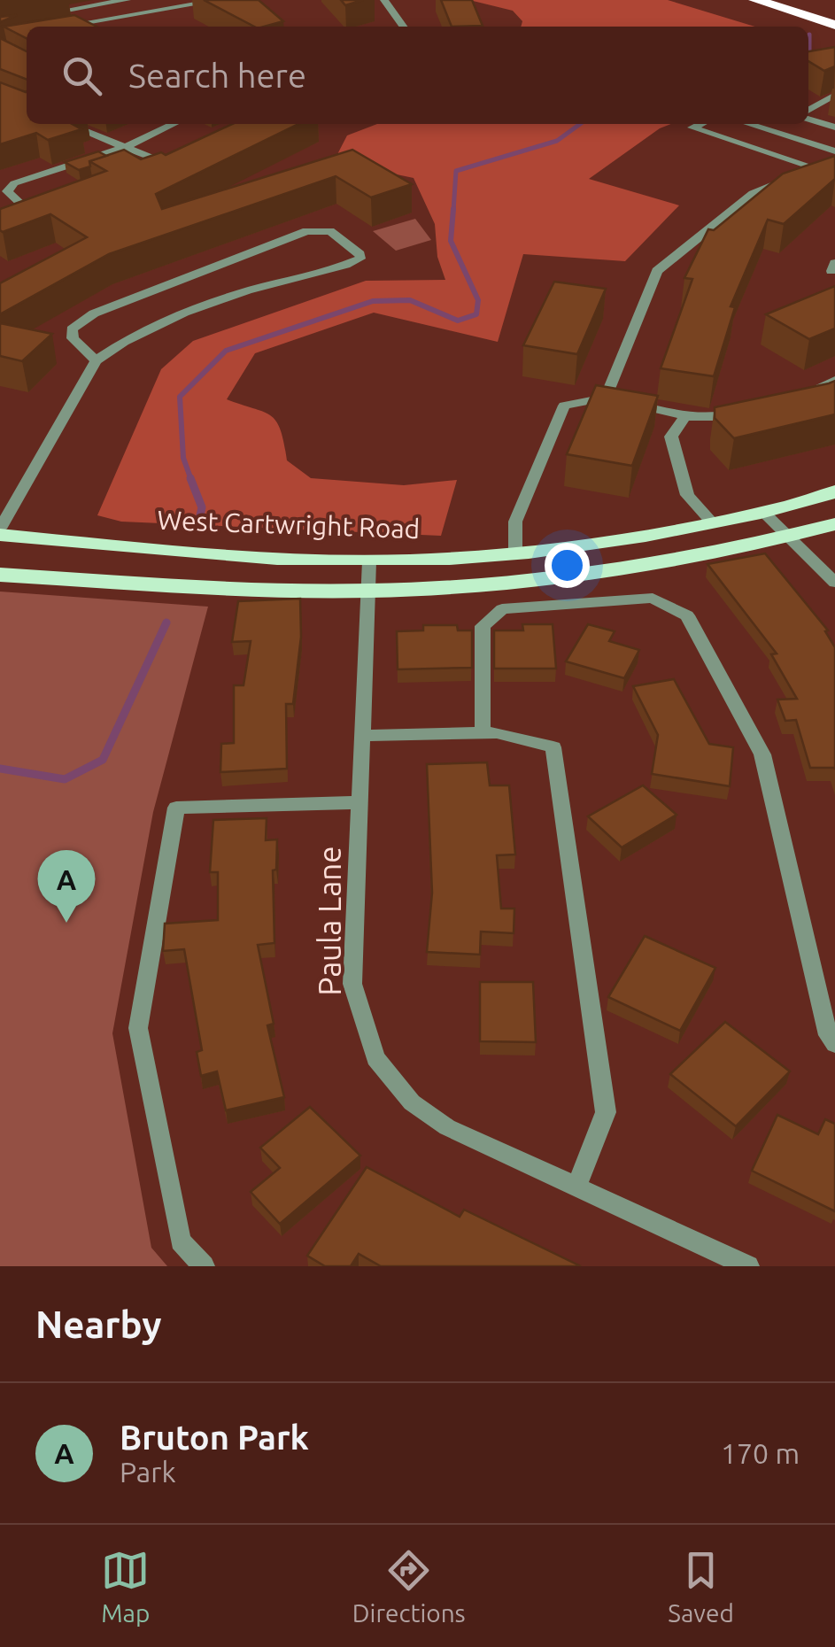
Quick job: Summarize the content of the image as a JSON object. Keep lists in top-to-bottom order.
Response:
{
  "streets": {
    "main road": ["West Cartwright Road"],
    "street": ["Paula Lane"]
  },
  "crossings": [
    ["West Cartwright Road", "Paula Lane"]
  ],
  "page": {
    "search": "Search here",
    "pins": "A",
    "heading": "Nearby",
    "list": [
      {
        "mark": "A",
        "name": "Bruton Park",
        "note": "Park",
        "value": "170 m"
      }
    ],
    "nav": ["Map", "Directions", "Saved"]
  }
}
